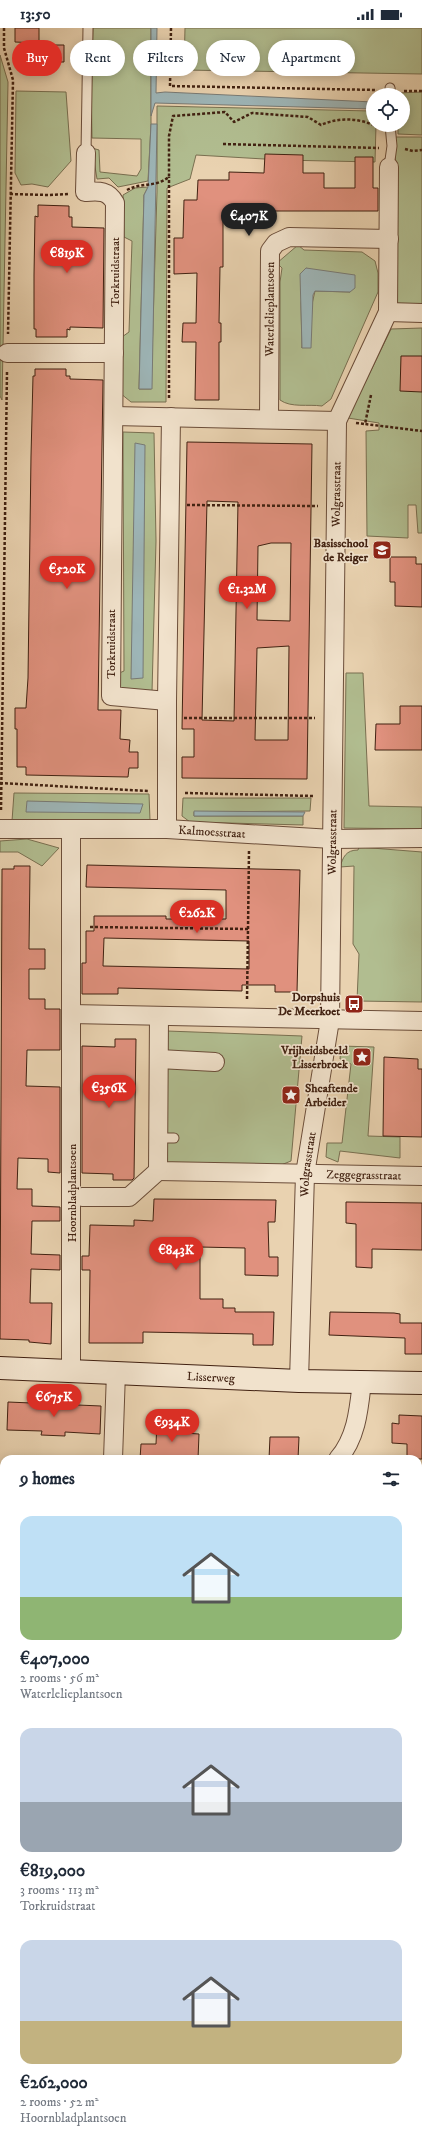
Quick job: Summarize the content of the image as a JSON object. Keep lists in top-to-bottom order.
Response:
{
  "streets": {
    "street": [
      "Torkruidstraat",
      "Waterlelieplantsoen",
      "Wolgrasstraat",
      "Kalmoesstraat",
      "Zeggegrasstraat",
      "Hoornbladplantsoen",
      "Lisserweg"
    ]
  },
  "crossings": [
    ["Wolgrasstraat", "Kalmoesstraat"],
    ["Wolgrasstraat", "Zeggegrasstraat"],
    ["Wolgrasstraat", "Lisserweg"],
    ["Kalmoesstraat", "Hoornbladplantsoen"],
    ["Hoornbladplantsoen", "Lisserweg"]
  ],
  "places": {
    "school or university": ["Basisschool de Reiger"],
    "bus stop": ["Dorpshuis De Meerkoet"],
    "place": ["Vrijheidsbeeld Lisserbroek", "Shcaftende Arbeider"]
  },
  "page": {
    "status": "13:50",
    "chip": [
      "Buy",
      "Rent",
      "Filters",
      "New",
      "Apartment"
    ],
    "price": [
      "€407K",
      "€819K",
      "€520K",
      "€1.32M",
      "€262K",
      "€356K",
      "€843K",
      "€675K",
      "€934K"
    ],
    "heading": "9 homes",
    "list": [
      {
        "name": "€407,000",
        "note": "2 rooms · 56 m² · Waterlelieplantsoen"
      },
      {
        "name": "€819,000",
        "note": "3 rooms · 113 m² · Torkruidstraat"
      },
      {
        "name": "€262,000",
        "note": "2 rooms · 52 m² · Hoornbladplantsoen"
      }
    ]
  }
}
